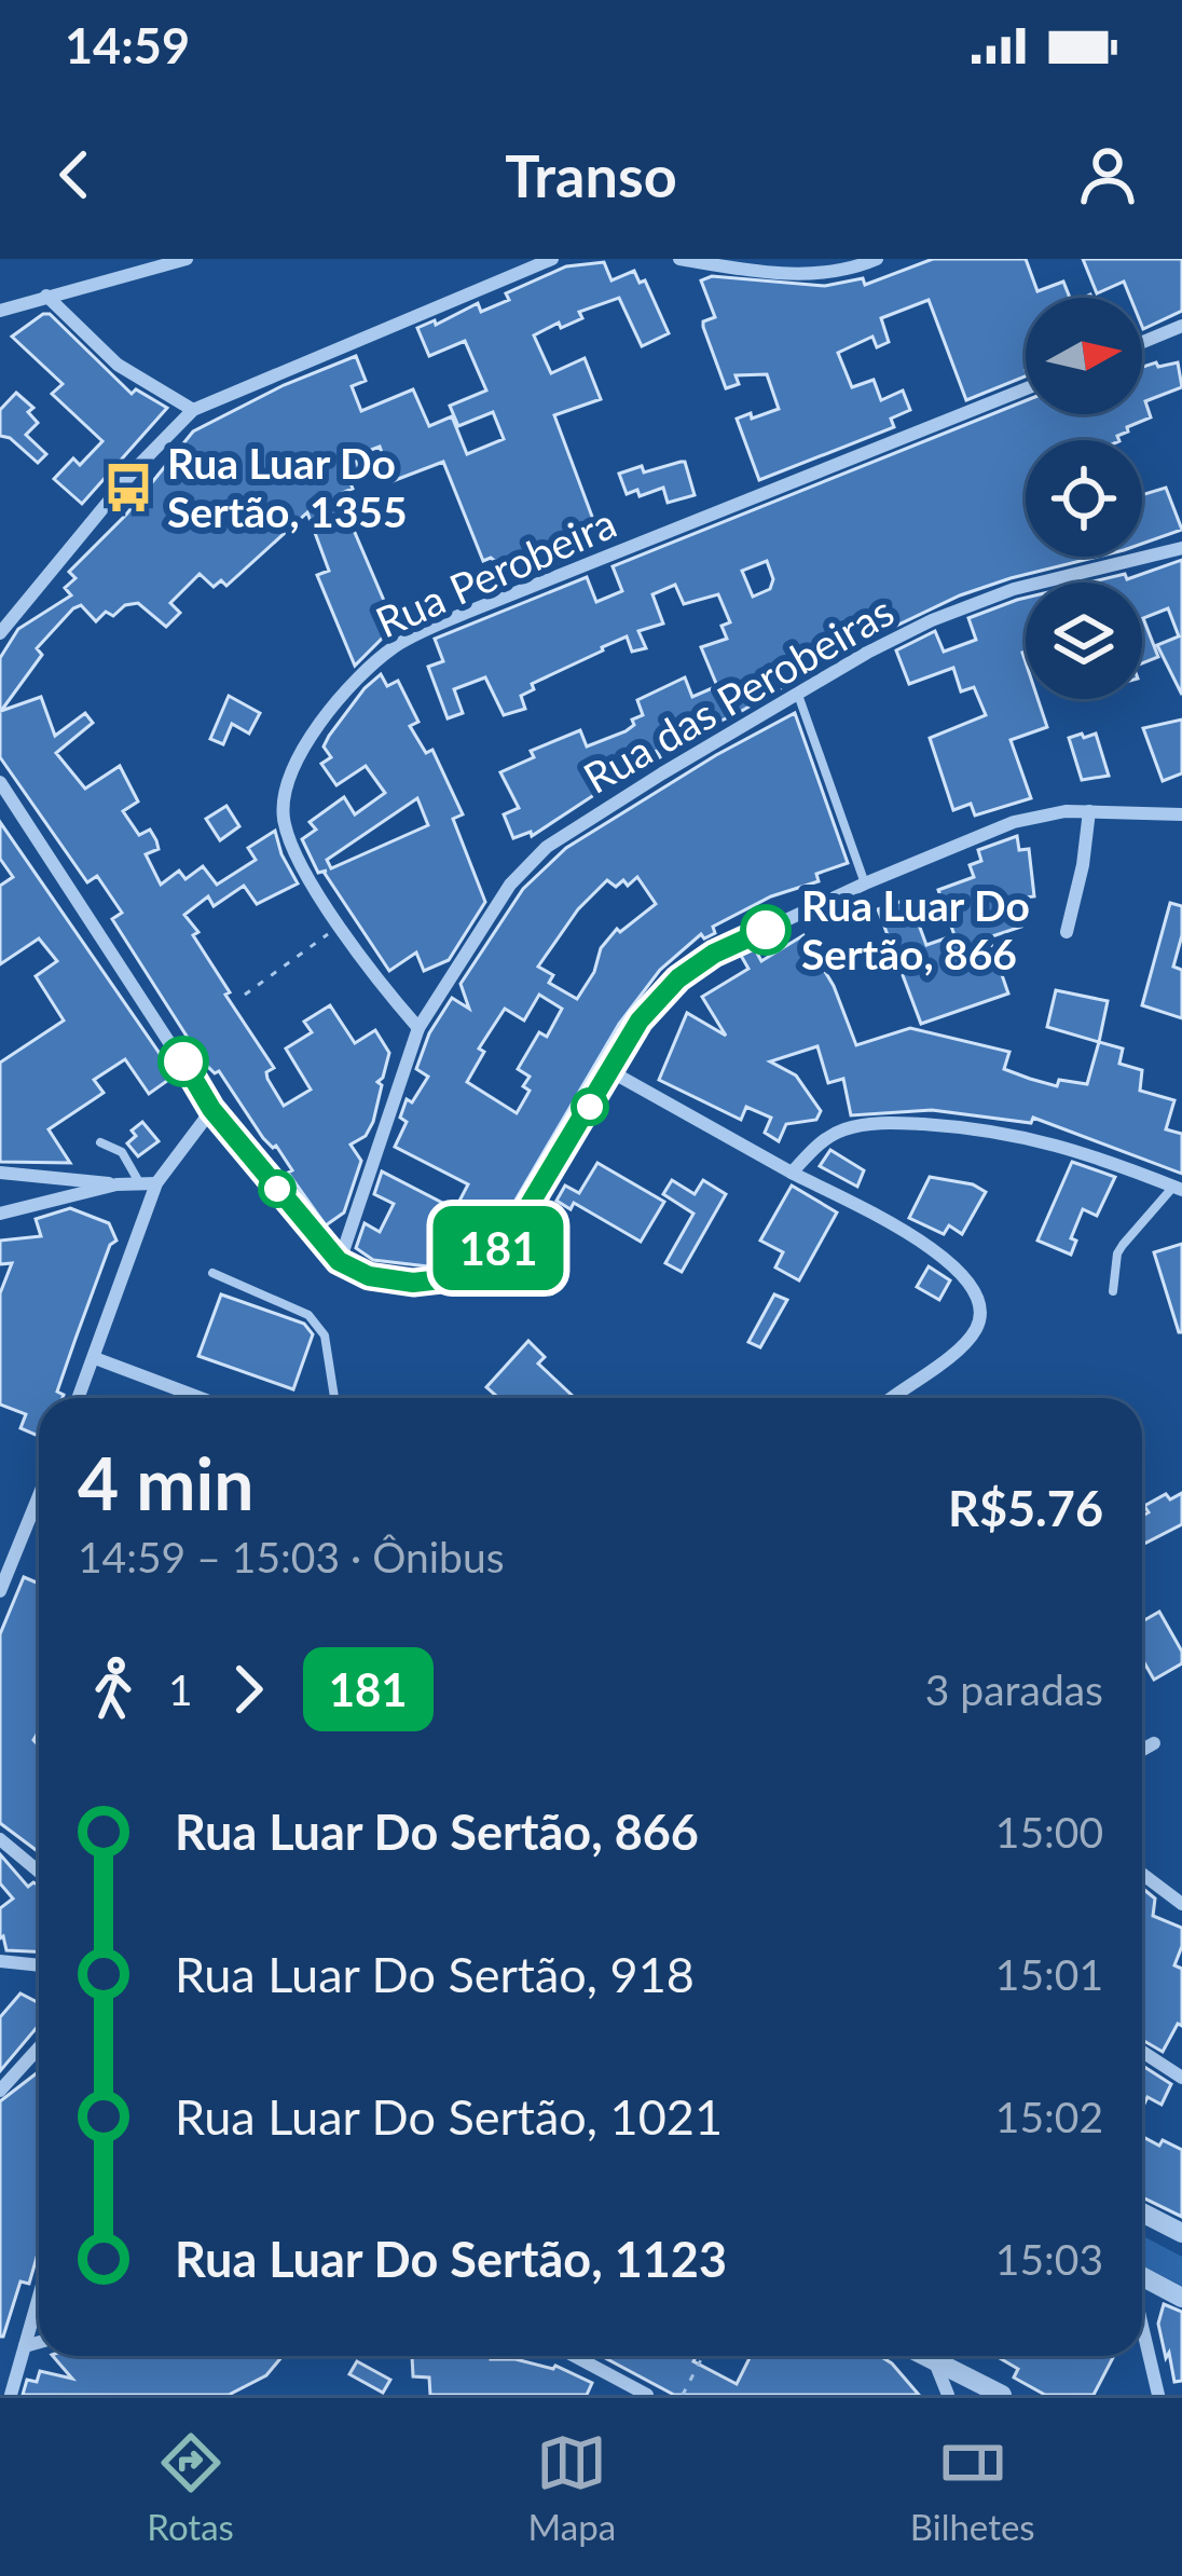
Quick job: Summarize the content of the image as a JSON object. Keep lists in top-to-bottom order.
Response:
{
  "streets": {
    "street": ["Rua Perobeira", "Rua das Perobeiras"]
  },
  "crossings": [
    ["Rua Perobeira", "Rua das Perobeiras"]
  ],
  "places": {
    "bus stop": ["Rua Luar Do Sertão, 1355"],
    "other": ["Rua Luar Do Sertão, 866"]
  },
  "lines": ["bus line 181"],
  "north": "right",
  "page": {
    "status": "14:59",
    "header": "Transo",
    "on_map": "181",
    "heading": ["4 min", "14:59 – 15:03 · Ônibus", "R$5.76"],
    "legs": ["1", "181", "3 paradas"],
    "list": [
      {
        "name": "Rua Luar Do Sertão, 866",
        "value": "15:00"
      },
      {
        "name": "Rua Luar Do Sertão, 918",
        "value": "15:01"
      },
      {
        "name": "Rua Luar Do Sertão, 1021",
        "value": "15:02"
      },
      {
        "name": "Rua Luar Do Sertão, 1123",
        "value": "15:03"
      }
    ],
    "tabs": ["Rotas", "Mapa", "Bilhetes"]
  }
}
